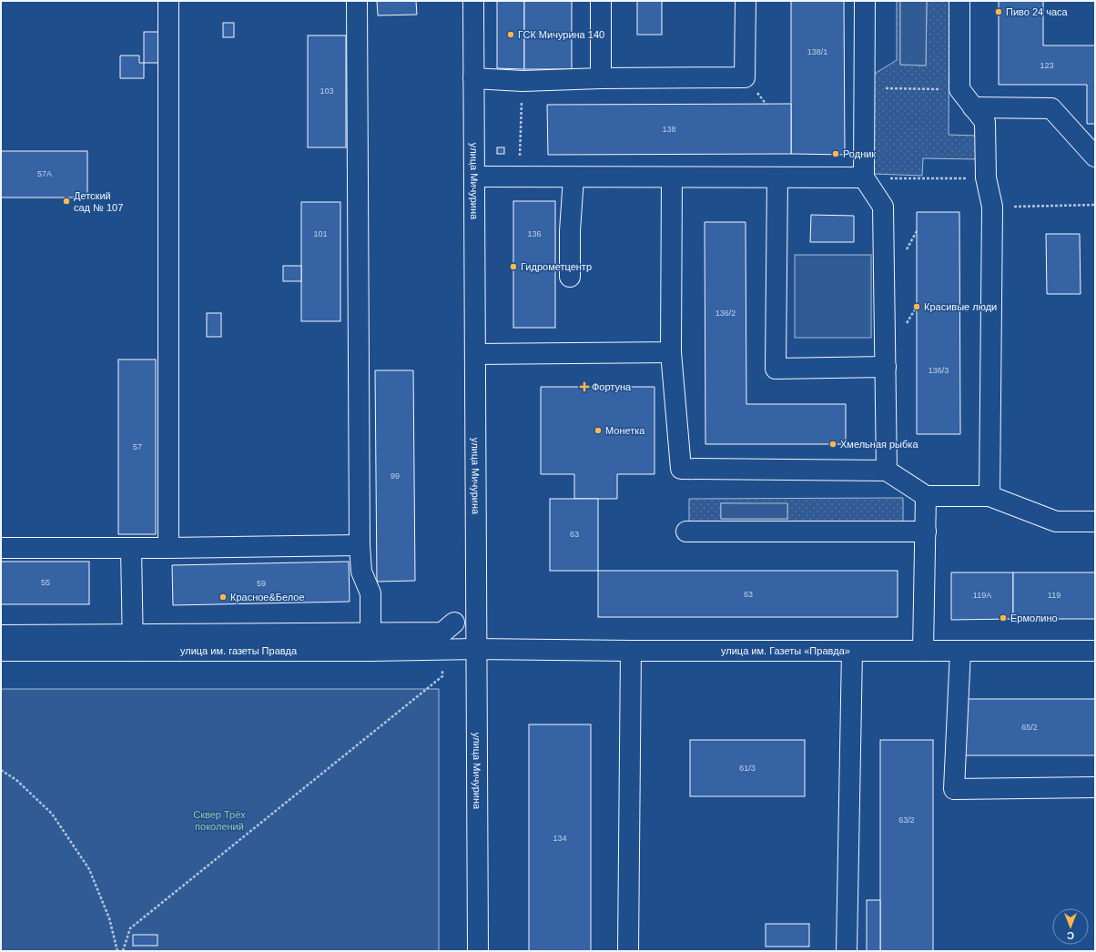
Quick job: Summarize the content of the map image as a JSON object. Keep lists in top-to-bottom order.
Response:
{
  "streets": {
    "street": ["улица Мичурина", "улица им. газеты Правда", "улица им. Газеты «Правда»"]
  },
  "crossings": [
    ["улица Мичурина", "улица им. газеты Правда"],
    ["улица Мичурина", "улица им. Газеты «Правда»"],
    ["улица им. газеты Правда", "улица им. Газеты «Правда»"]
  ],
  "parks": ["Сквер Трёх поколений"],
  "places": {
    "other": [
      "Пиво 24 часа",
      "ГСК Мичурина 140",
      "Родник",
      "Детский сад № 107",
      "Гидрометцентр",
      "Красивые люди",
      "Монетка",
      "Хмельная рыбка",
      "Красное&Белое",
      "Ермолино"
    ],
    "health": ["Фортуна"]
  },
  "house_numbers": [
    "138/1",
    "123",
    "103",
    "138",
    "57А",
    "101",
    "136",
    "136/2",
    "136/3",
    "57",
    "99",
    "63",
    "55",
    "59",
    "63",
    "119А",
    "119",
    "65/2",
    "61/3",
    "63/2",
    "134"
  ],
  "north": "bottom"
}
